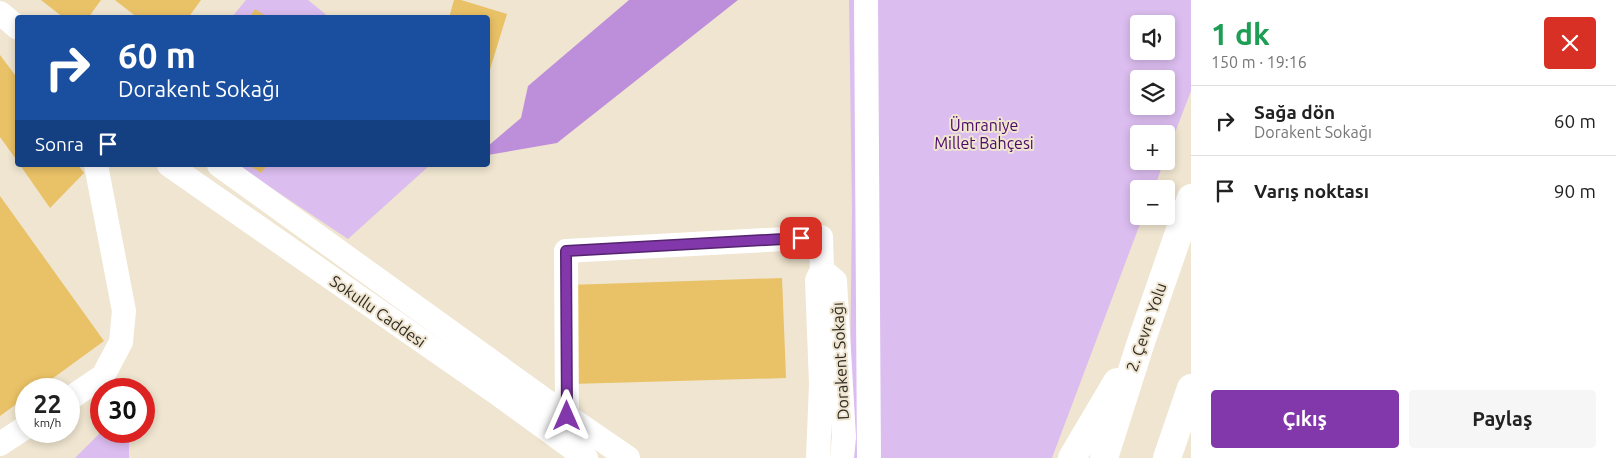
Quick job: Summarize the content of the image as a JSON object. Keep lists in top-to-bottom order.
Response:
{
  "streets": {
    "highway": ["2. Çevre Yolu"],
    "street": ["Sokullu Caddesi", "Dorakent Sokağı"]
  },
  "crossings": [
    ["Sokullu Caddesi", "Dorakent Sokağı"]
  ],
  "parks": ["Ümraniye Millet Bahçesi"],
  "page": {
    "heading": ["1 dk", "150 m · 19:16"],
    "map_buttons": ["+", "−"],
    "turn": ["60 m", "Dorakent Sokağı"],
    "list": [
      {
        "name": "Sağa dön",
        "note": "Dorakent Sokağı",
        "value": "60 m"
      },
      {
        "name": "Varış noktası",
        "value": "90 m"
      }
    ],
    "then": "Sonra",
    "speed": "22 km/h",
    "limit": "30",
    "buttons": ["Çıkış", "Paylaş"]
  }
}
